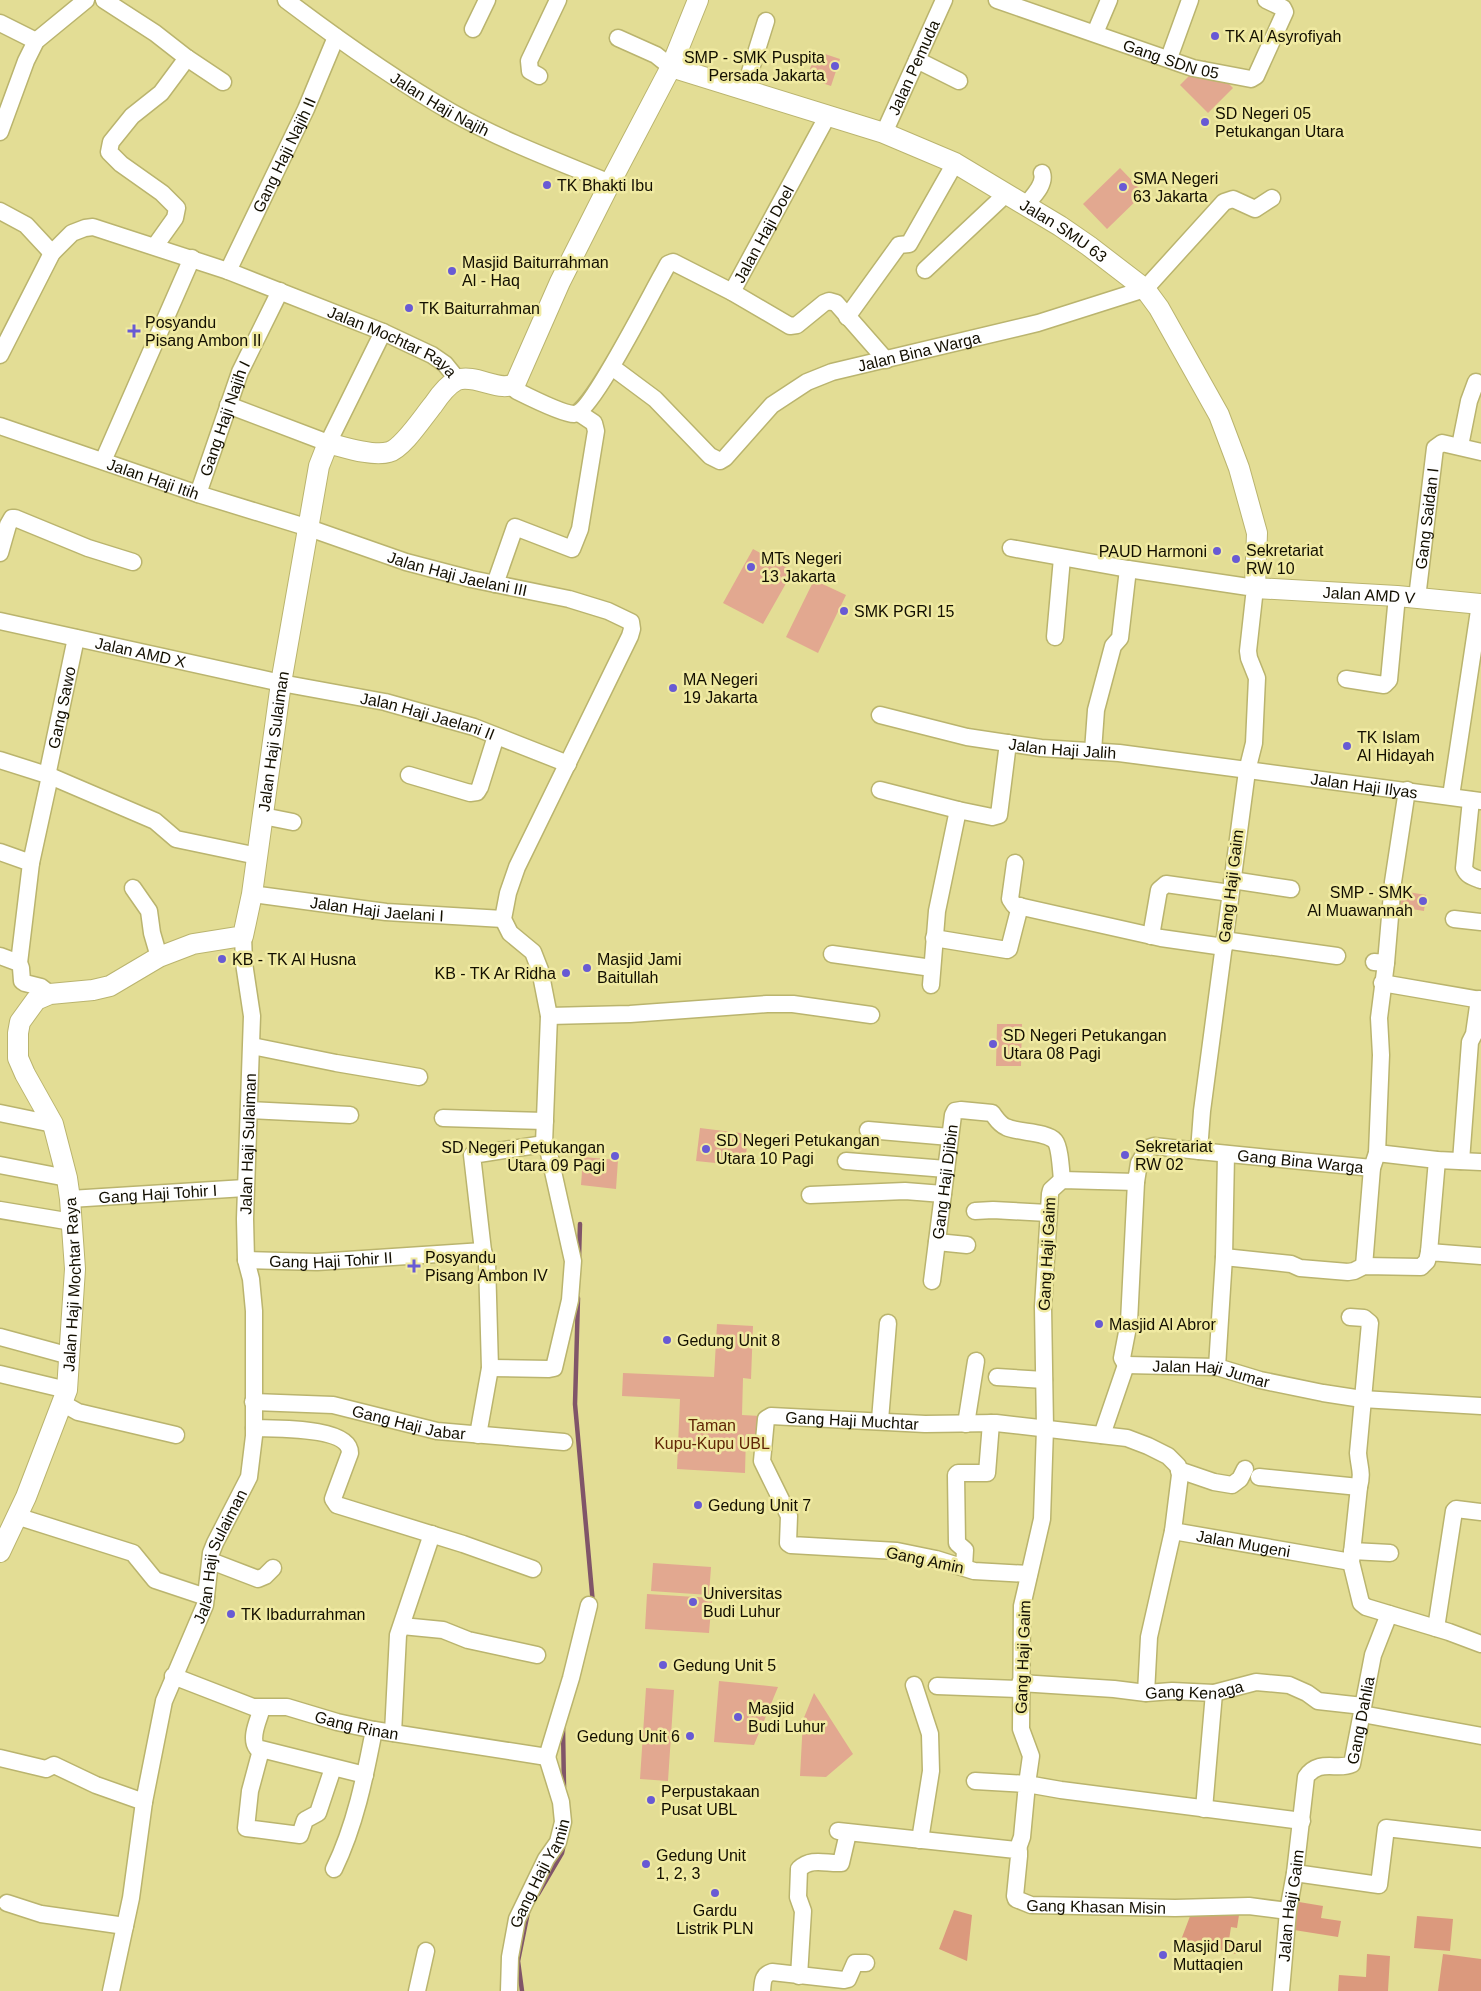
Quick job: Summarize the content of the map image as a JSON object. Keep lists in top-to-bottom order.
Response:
{
  "streets": {
    "street": [
      "Gang SDN 05",
      "Jalan Pemuda",
      "Jalan Haji Najih",
      "Gang Haji Najih II",
      "Jalan SMU 63",
      "Jalan Haji Doel",
      "Jalan Mochtar Raya",
      "Jalan Bina Warga",
      "Gang Haji Najih I",
      "Jalan Haji Itih",
      "Gang Saidan I",
      "Jalan Haji Jaelani III",
      "Jalan AMD V",
      "Jalan AMD X",
      "Gang Sawo",
      "Jalan Haji Jaelani II",
      "Jalan Haji Sulaiman",
      "Jalan Haji Jalih",
      "Jalan Haji Ilyas",
      "Gang Haji Gaim",
      "Jalan Haji Jaelani I",
      "Gang Bina Warga",
      "Gang Haji Djibin",
      "Gang Haji Tohir I",
      "Gang Haji Tohir II",
      "Jalan Haji Mochtar Raya",
      "Jalan Haji Jumar",
      "Gang Haji Muchtar",
      "Gang Haji Jabar",
      "Jalan Mugeni",
      "Gang Amin",
      "Gang Kenaga",
      "Gang Dahlia",
      "Gang Rinan",
      "Gang Haji Yamin",
      "Gang Khasan Misin",
      "Jalan Haji Gaim"
    ]
  },
  "crossings": [
    ["Jalan Pemuda", "Jalan SMU 63"],
    ["Jalan Haji Najih", "Gang Haji Najih II"],
    ["Gang Haji Najih II", "Jalan Mochtar Raya"],
    ["Jalan SMU 63", "Jalan Haji Doel"],
    ["Jalan SMU 63", "Jalan Bina Warga"],
    ["Jalan SMU 63", "Jalan AMD V"],
    ["Jalan SMU 63", "Gang Haji Gaim"],
    ["Jalan Haji Doel", "Jalan Bina Warga"],
    ["Jalan Mochtar Raya", "Gang Haji Najih I"],
    ["Gang Haji Najih I", "Jalan Haji Itih"],
    ["Jalan Haji Itih", "Jalan Haji Jaelani III"],
    ["Jalan Haji Itih", "Jalan Haji Sulaiman"],
    ["Gang Saidan I", "Jalan AMD V"],
    ["Jalan Haji Jaelani III", "Jalan Haji Jaelani II"],
    ["Jalan Haji Jaelani III", "Jalan Haji Sulaiman"],
    ["Jalan AMD V", "Gang Haji Gaim"],
    ["Jalan AMD X", "Gang Sawo"],
    ["Jalan AMD X", "Jalan Haji Jaelani II"],
    ["Jalan AMD X", "Jalan Haji Sulaiman"],
    ["Jalan Haji Jaelani II", "Jalan Haji Sulaiman"],
    ["Jalan Haji Sulaiman", "Jalan Haji Jaelani I"],
    ["Jalan Haji Sulaiman", "Gang Haji Tohir I"],
    ["Jalan Haji Sulaiman", "Gang Haji Tohir II"],
    ["Jalan Haji Sulaiman", "Jalan Haji Mochtar Raya"],
    ["Jalan Haji Sulaiman", "Gang Haji Jabar"],
    ["Jalan Haji Sulaiman", "Gang Rinan"],
    ["Jalan Haji Jalih", "Jalan Haji Ilyas"],
    ["Jalan Haji Jalih", "Gang Haji Gaim"],
    ["Jalan Haji Ilyas", "Gang Haji Gaim"],
    ["Gang Haji Gaim", "Gang Bina Warga"],
    ["Gang Haji Gaim", "Gang Haji Djibin"],
    ["Gang Haji Gaim", "Gang Haji Muchtar"],
    ["Gang Haji Gaim", "Gang Amin"],
    ["Gang Haji Gaim", "Gang Kenaga"],
    ["Gang Haji Gaim", "Gang Khasan Misin"],
    ["Gang Haji Tohir I", "Jalan Haji Mochtar Raya"],
    ["Gang Haji Muchtar", "Gang Amin"],
    ["Gang Kenaga", "Gang Dahlia"],
    ["Gang Dahlia", "Jalan Haji Gaim"],
    ["Gang Rinan", "Gang Haji Yamin"],
    ["Gang Khasan Misin", "Jalan Haji Gaim"]
  ],
  "parks": ["Taman Kupu-Kupu UBL"],
  "places": {
    "other": [
      "TK Al Asyrofiyah",
      "SMP - SMK Puspita Persada Jakarta",
      "SD Negeri 05 Petukangan Utara",
      "TK Bhakti Ibu",
      "SMA Negeri 63 Jakarta",
      "Masjid Baiturrahman Al - Haq",
      "TK Baiturrahman",
      "PAUD Harmoni",
      "Sekretariat RW 10",
      "MTs Negeri 13 Jakarta",
      "SMK PGRI 15",
      "MA Negeri 19 Jakarta",
      "TK Islam Al Hidayah",
      "SMP - SMK Al Muawannah",
      "KB - TK Al Husna",
      "Masjid Jami Baitullah",
      "KB - TK Ar Ridha",
      "SD Negeri Petukangan Utara 08 Pagi",
      "SD Negeri Petukangan Utara 10 Pagi",
      "Sekretariat RW 02",
      "SD Negeri Petukangan Utara 09 Pagi",
      "Masjid Al Abror",
      "Gedung Unit 8",
      "Gedung Unit 7",
      "Universitas Budi Luhur",
      "TK Ibadurrahman",
      "Gedung Unit 5",
      "Masjid Budi Luhur",
      "Gedung Unit 6",
      "Perpustakaan Pusat UBL",
      "Gedung Unit 1, 2, 3",
      "Gardu Listrik PLN",
      "Masjid Darul Muttaqien"
    ],
    "health": ["Posyandu Pisang Ambon II", "Posyandu Pisang Ambon IV"]
  }
}
